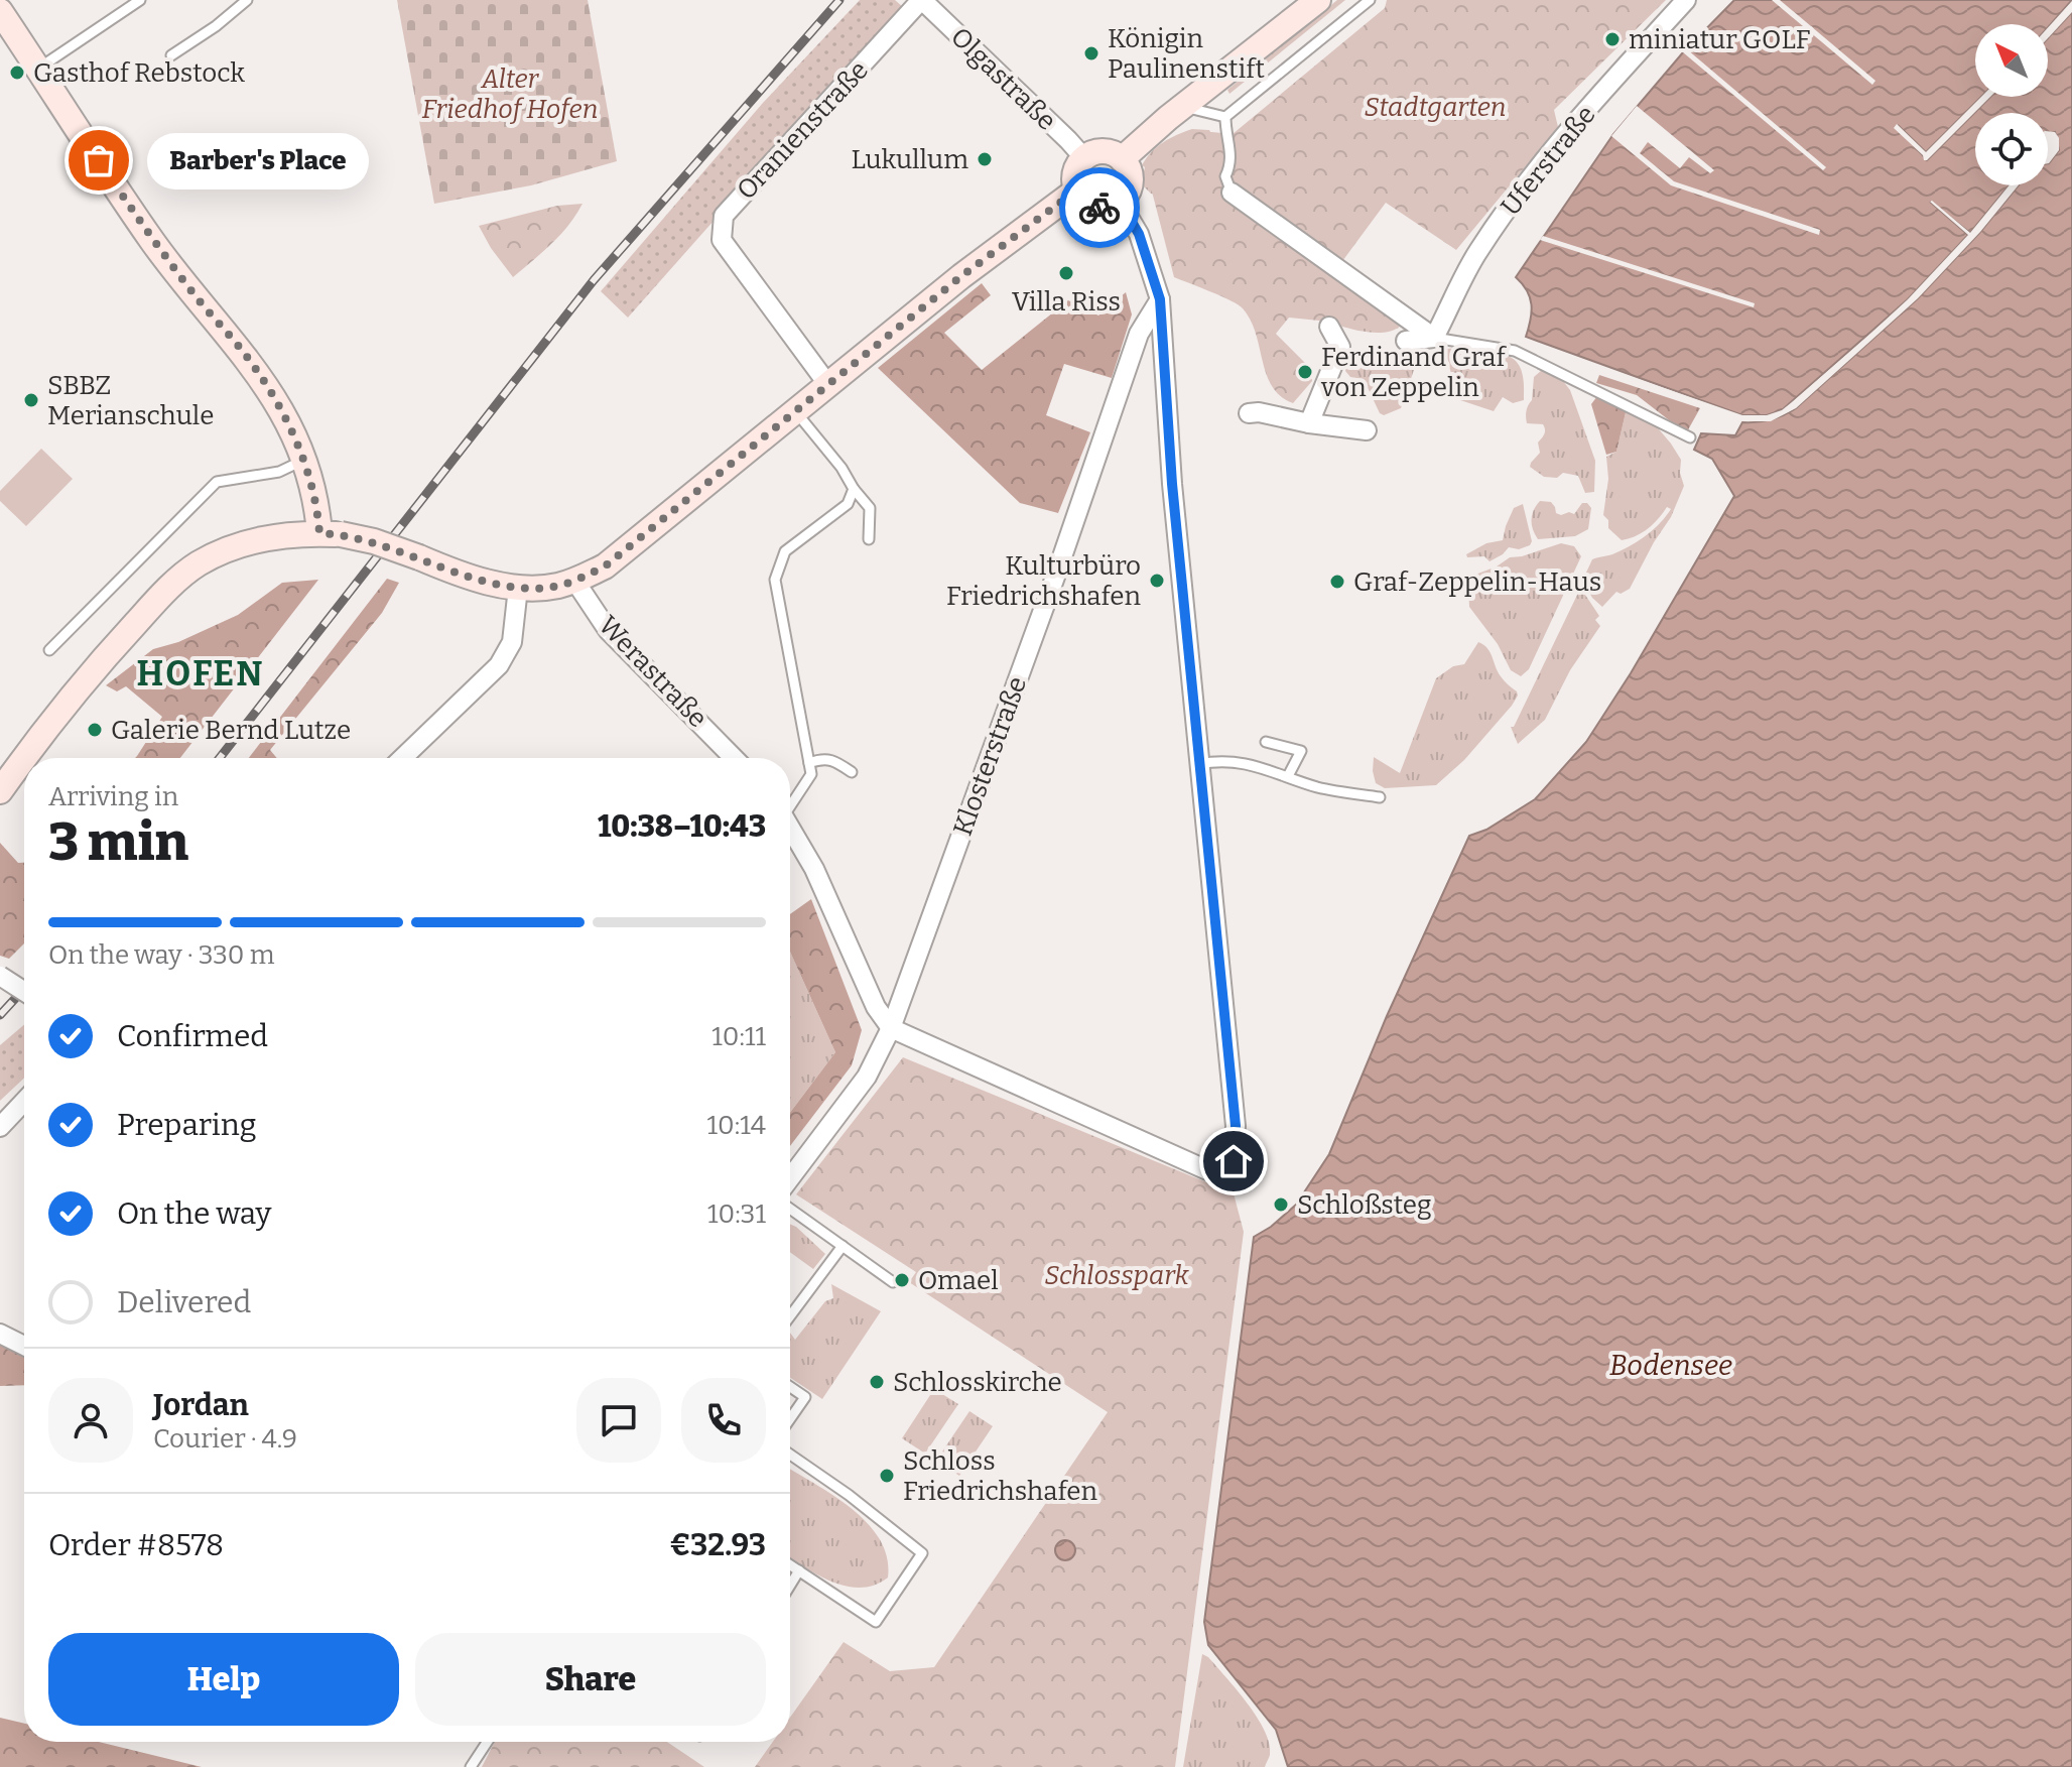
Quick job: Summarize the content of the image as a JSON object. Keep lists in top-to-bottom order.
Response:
{
  "streets": {
    "street": [
      "Olgastraße",
      "Oranienstraße",
      "Uferstraße",
      "Werastraße",
      "Klosterstraße"
    ]
  },
  "crossings": [
    ["Olgastraße", "Oranienstraße"]
  ],
  "districts": ["HOFEN"],
  "water": ["Bodensee"],
  "parks": ["Alter Friedhof Hofen", "Stadtgarten", "Schlosspark"],
  "places": [
    "miniatur GOLF",
    "Königin Paulinenstift",
    "Gasthof Rebstock",
    "Lukullum",
    "Barber's Place",
    "Villa Riss",
    "Ferdinand Graf von Zeppelin",
    "SBBZ Merianschule",
    "Kulturbüro Friedrichshafen",
    "Graf-Zeppelin-Haus",
    "Galerie Bernd Lutze",
    "Schloßsteg",
    "Omael",
    "Schlosskirche",
    "Schloss Friedrichshafen"
  ],
  "north": "top left",
  "page": {
    "bubble": "Barber's Place",
    "heading": ["3 min", "Arriving in", "10:38–10:43"],
    "panel": [
      "Jordan",
      "Courier · 4.9",
      "Order #8578",
      "€32.93"
    ],
    "bar": "On the way · 330 m",
    "list": [
      ["Confirmed", "10:11"],
      ["Preparing", "10:14"],
      ["On the way", "10:31"],
      "Delivered"
    ],
    "buttons": ["Help", "Share"]
  }
}
